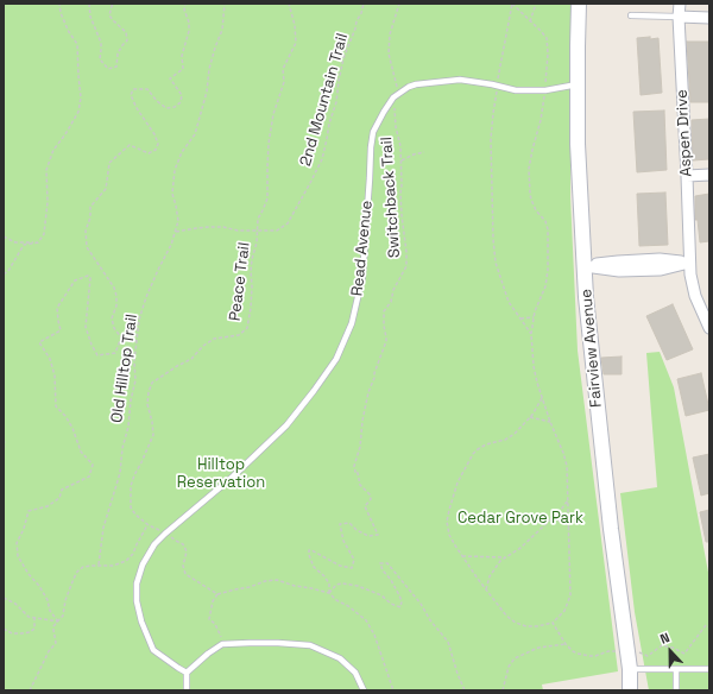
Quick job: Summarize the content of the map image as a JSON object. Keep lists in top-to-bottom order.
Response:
{
  "streets": {
    "main road": ["Fairview Avenue"],
    "street": ["Aspen Drive"],
    "lane": ["Read Avenue"],
    "path": [
      "2nd Mountain Trail",
      "Switchback Trail",
      "Peace Trail",
      "Old Hilltop Trail"
    ]
  },
  "crossings": [
    ["2nd Mountain Trail", "Peace Trail"],
    ["2nd Mountain Trail", "Old Hilltop Trail"],
    ["Switchback Trail", "Read Avenue"],
    ["Read Avenue", "Peace Trail"],
    ["Read Avenue", "Fairview Avenue"]
  ],
  "parks": ["Hilltop Reservation", "Cedar Grove Park"],
  "north": "top"
}
